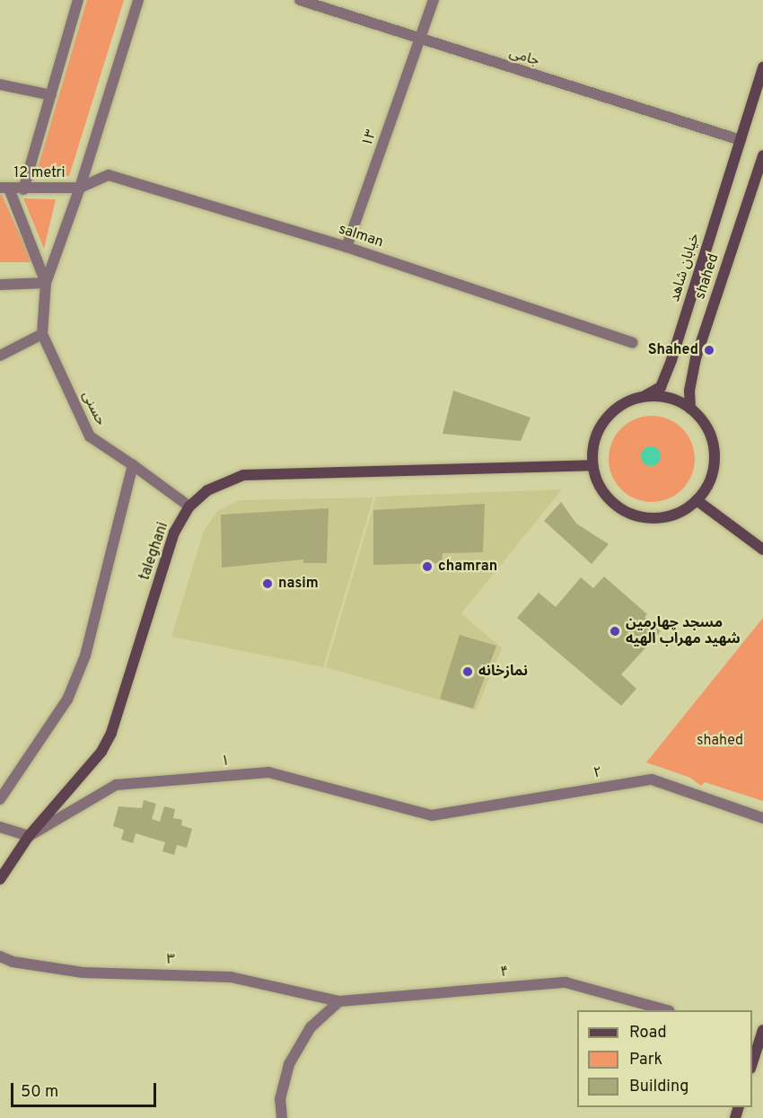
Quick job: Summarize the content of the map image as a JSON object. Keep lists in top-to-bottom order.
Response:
{
  "streets": {
    "main road": ["خیابان شاهد", "shahed", "taleghani"],
    "street": [
      "جامی",
      "۱۳",
      "12 metri",
      "salman",
      "حسنی",
      "۱",
      "۲",
      "۳",
      "۴"
    ]
  },
  "crossings": [
    ["جامی", "۱۳"],
    ["جامی", "خیابان شاهد"],
    ["۱۳", "salman"],
    ["12 metri", "salman"],
    ["12 metri", "حسنی"],
    ["salman", "حسنی"],
    ["خیابان شاهد", "shahed"],
    ["خیابان شاهد", "taleghani"],
    ["shahed", "taleghani"],
    ["حسنی", "taleghani"],
    ["taleghani", "۱"],
    ["۱", "۲"],
    ["۳", "۴"]
  ],
  "parks": ["shahed"],
  "places": [
    "Shahed",
    "chamran",
    "nasim",
    "مسجد چهارمین شهید مهراب الهیه",
    "نمازخانه"
  ],
  "legend": ["Road", "Park", "Building"],
  "scale_bar": "50 m"
}
